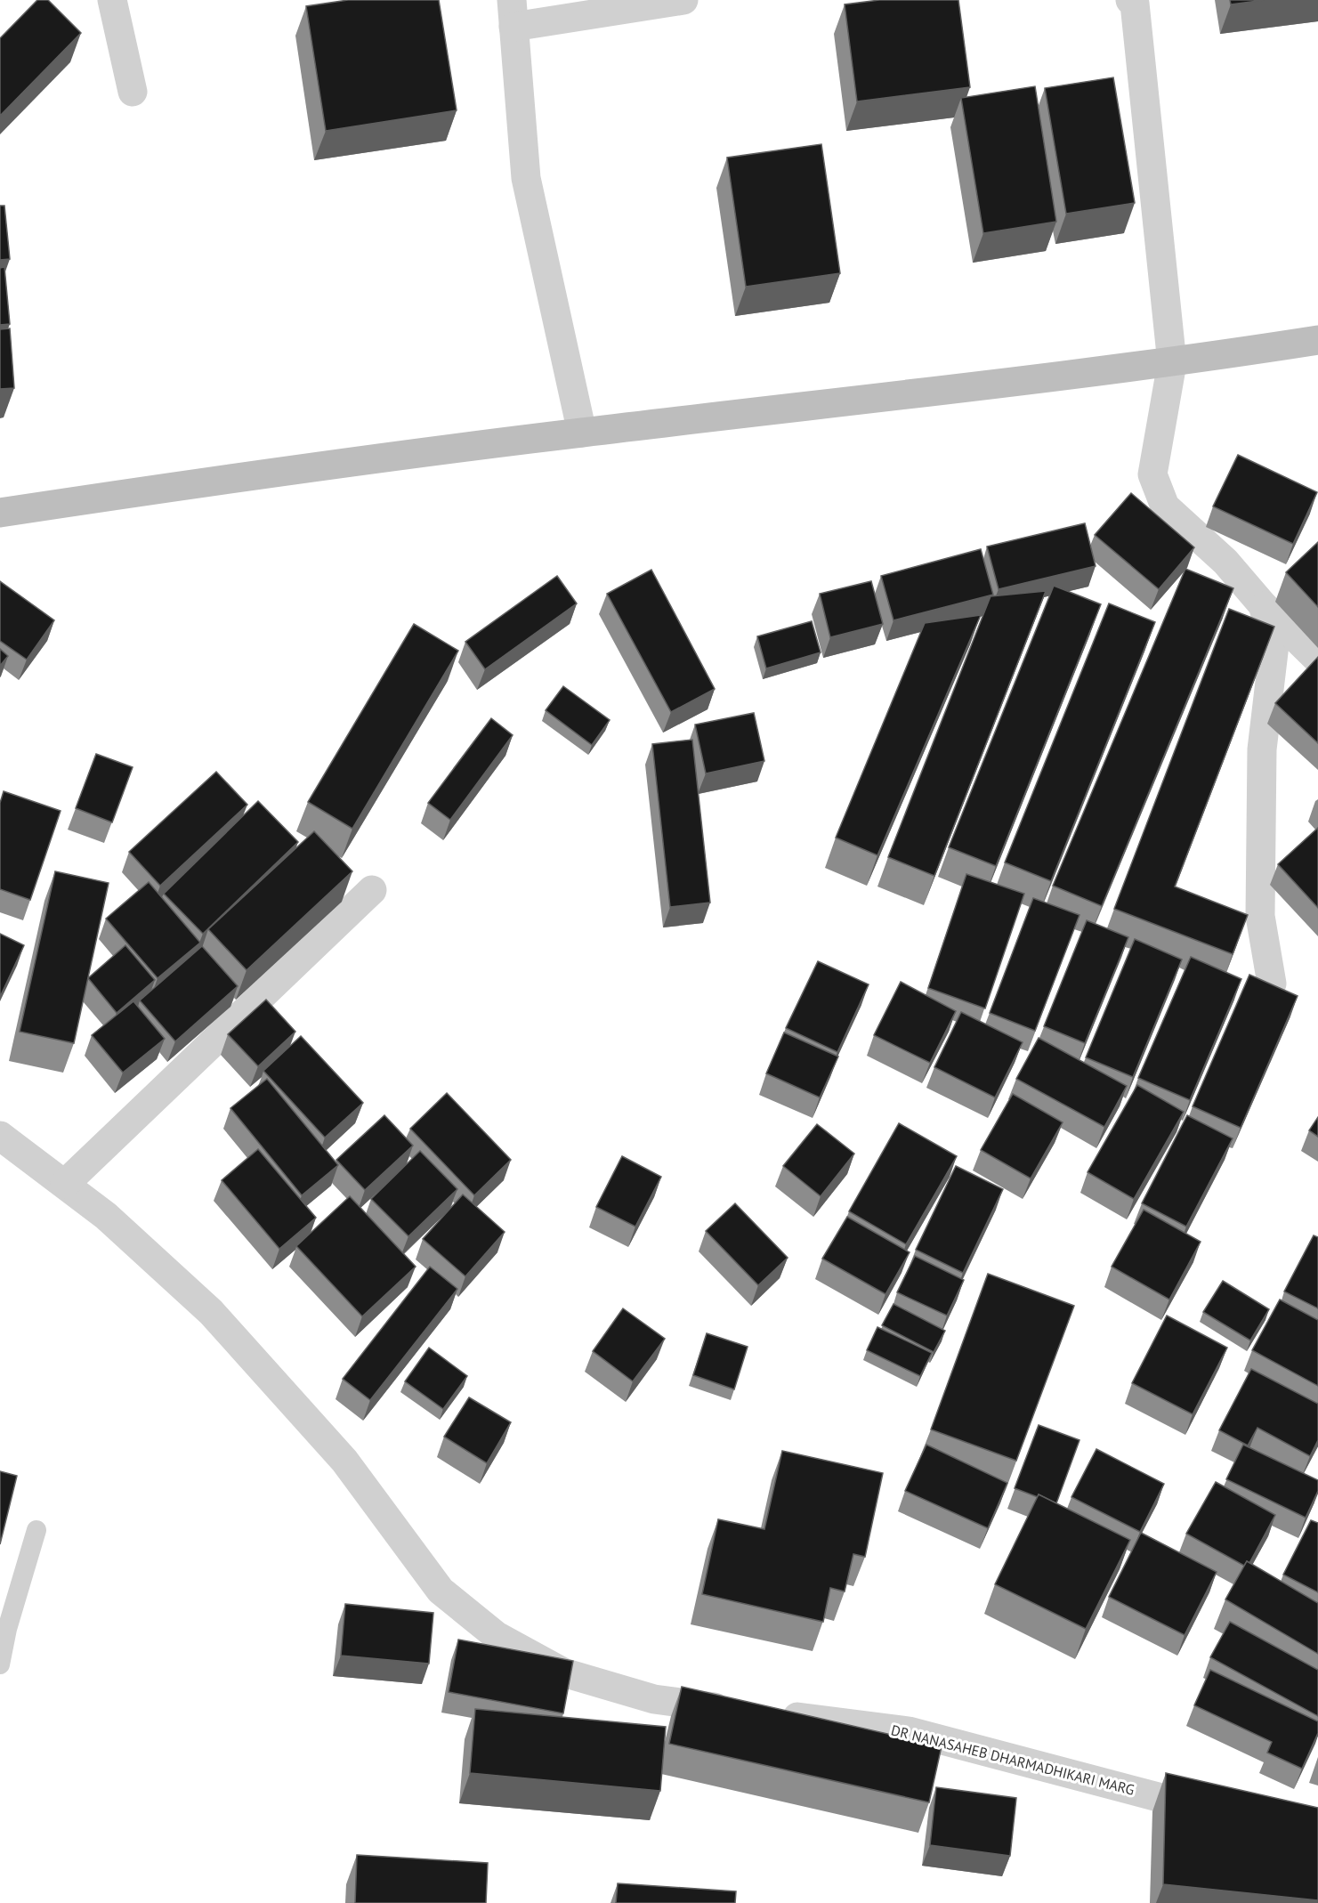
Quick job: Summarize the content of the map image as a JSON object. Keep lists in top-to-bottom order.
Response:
{
  "streets": {
    "street": ["DR NANASAHEB DHARMADHIKARI MARG"]
  }
}
